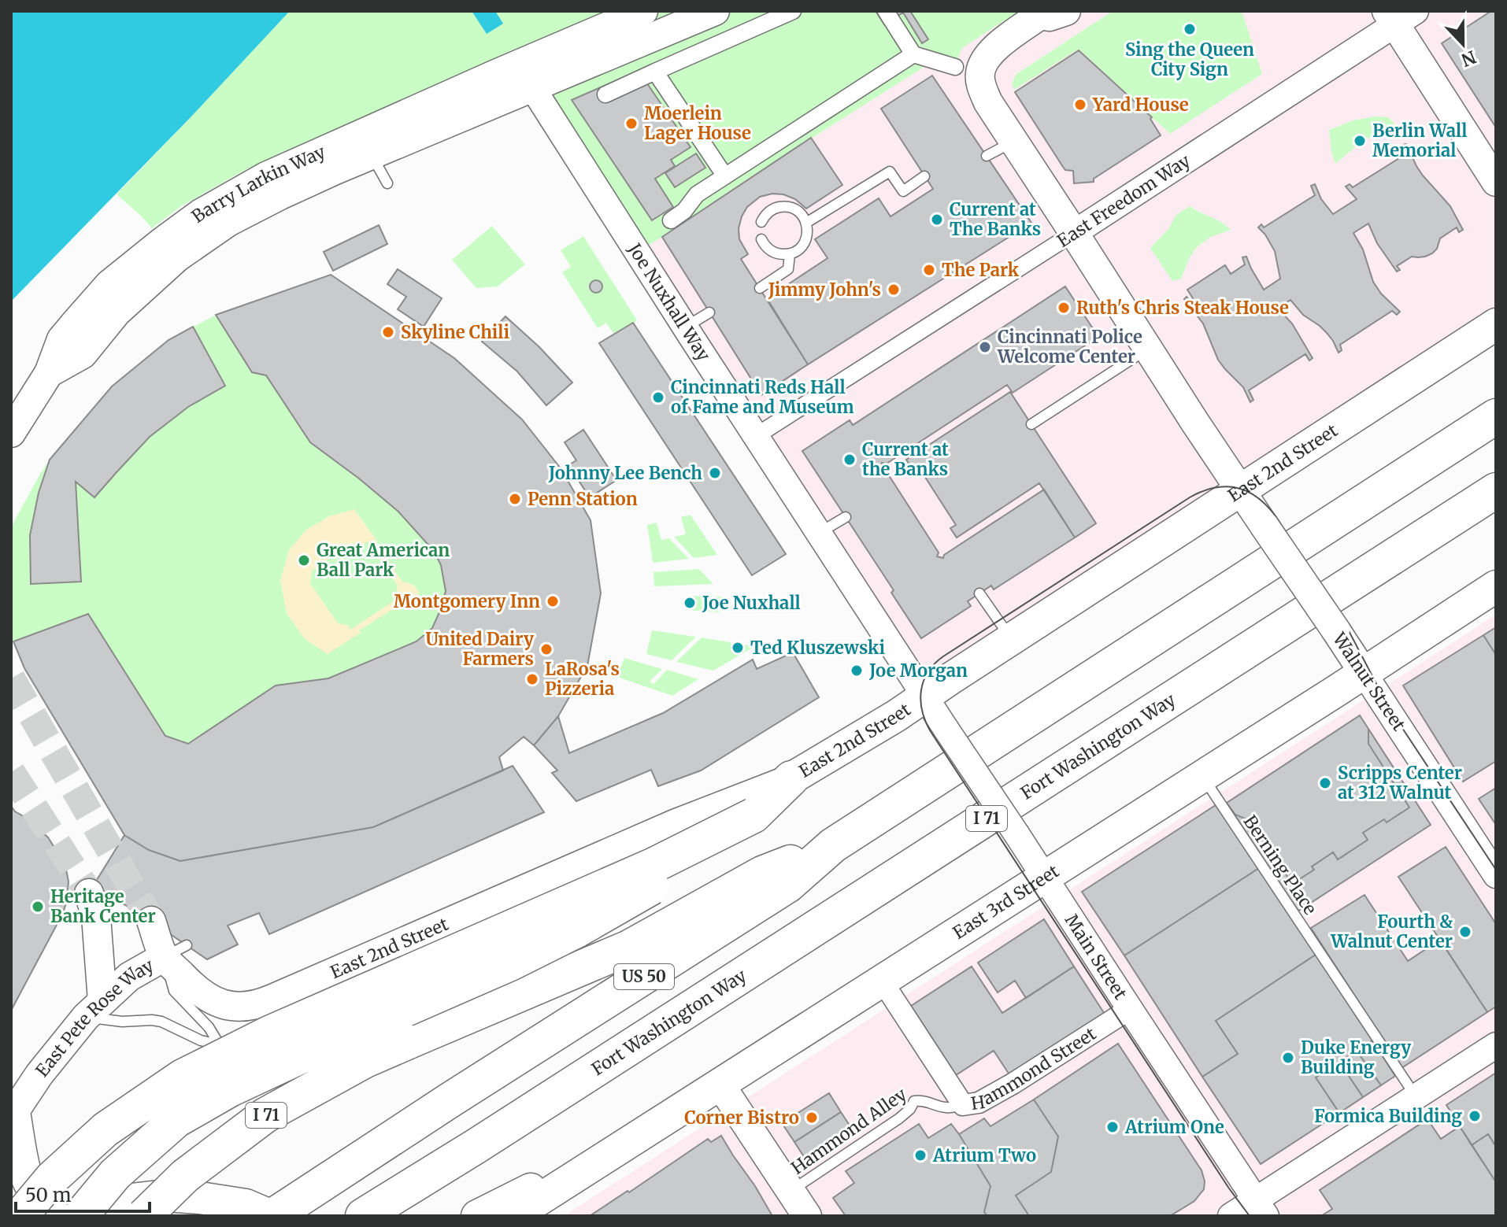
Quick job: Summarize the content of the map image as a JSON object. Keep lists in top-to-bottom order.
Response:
{
  "streets": {
    "highway": ["Fort Washington Way", "I 71", "US 50"],
    "main road": [
      "Barry Larkin Way",
      "East 2nd Street",
      "Walnut Street",
      "East 3rd Street",
      "East Pete Rose Way"
    ],
    "street": [
      "East Freedom Way",
      "Joe Nuxhall Way",
      "Main Street",
      "Hammond Street"
    ],
    "lane": ["Berning Place", "Hammond Alley"]
  },
  "crossings": [
    ["Barry Larkin Way", "Joe Nuxhall Way"],
    ["East Freedom Way", "Joe Nuxhall Way"],
    ["East Freedom Way", "Walnut Street"],
    ["Joe Nuxhall Way", "East 2nd Street"],
    ["Joe Nuxhall Way", "Main Street"],
    ["East 2nd Street", "Walnut Street"],
    ["East 2nd Street", "Main Street"],
    ["East 2nd Street", "East Pete Rose Way"],
    ["Walnut Street", "East 3rd Street"],
    ["Fort Washington Way", "I 71"],
    ["I 71", "US 50"],
    ["Berning Place", "East 3rd Street"],
    ["East 3rd Street", "Main Street"],
    ["East 3rd Street", "Hammond Street"],
    ["Main Street", "Hammond Street"],
    ["Hammond Street", "Hammond Alley"]
  ],
  "places": [
    "Sing the Queen City Sign",
    "Yard House",
    "Moerlein Lager House",
    "Berlin Wall Memorial",
    "Current at The Banks",
    "The Park",
    "Jimmy John's",
    "Ruth's Chris Steak House",
    "Skyline Chili",
    "Cincinnati Police Welcome Center",
    "Cincinnati Reds Hall of Fame and Museum",
    "Current at the Banks",
    "Johnny Lee Bench",
    "Penn Station",
    "Great American Ball Park",
    "Montgomery Inn",
    "Joe Nuxhall",
    "Ted Kluszewski",
    "United Dairy Farmers",
    "Joe Morgan",
    "LaRosa's Pizzeria",
    "Scripps Center at 312 Walnut",
    "Heritage Bank Center",
    "Fourth & Walnut Center",
    "Duke Energy Building",
    "Formica Building",
    "Corner Bistro",
    "Atrium One",
    "Atrium Two"
  ],
  "scale_bar": "50 m",
  "north": "bottom"
}
